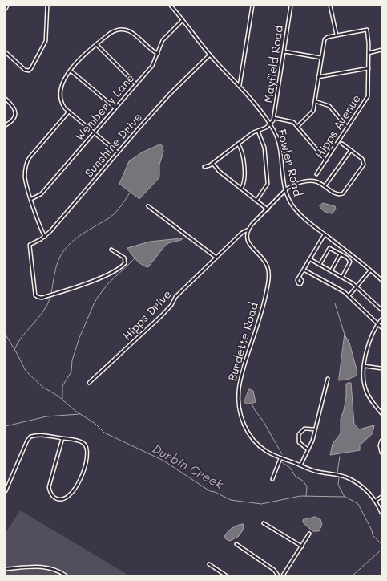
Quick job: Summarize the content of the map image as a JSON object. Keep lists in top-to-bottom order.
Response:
{
  "streets": {
    "street": [
      "Mayfield Road",
      "Wemberly Lane",
      "Hipps Avenue",
      "Sunshine Drive",
      "Fowler Road",
      "Hipps Drive",
      "Burdette Road"
    ]
  },
  "crossings": [
    ["Mayfield Road", "Fowler Road"],
    ["Wemberly Lane", "Fowler Road"],
    ["Sunshine Drive", "Fowler Road"],
    ["Hipps Drive", "Burdette Road"]
  ],
  "water": ["Durbin Creek"]
}
